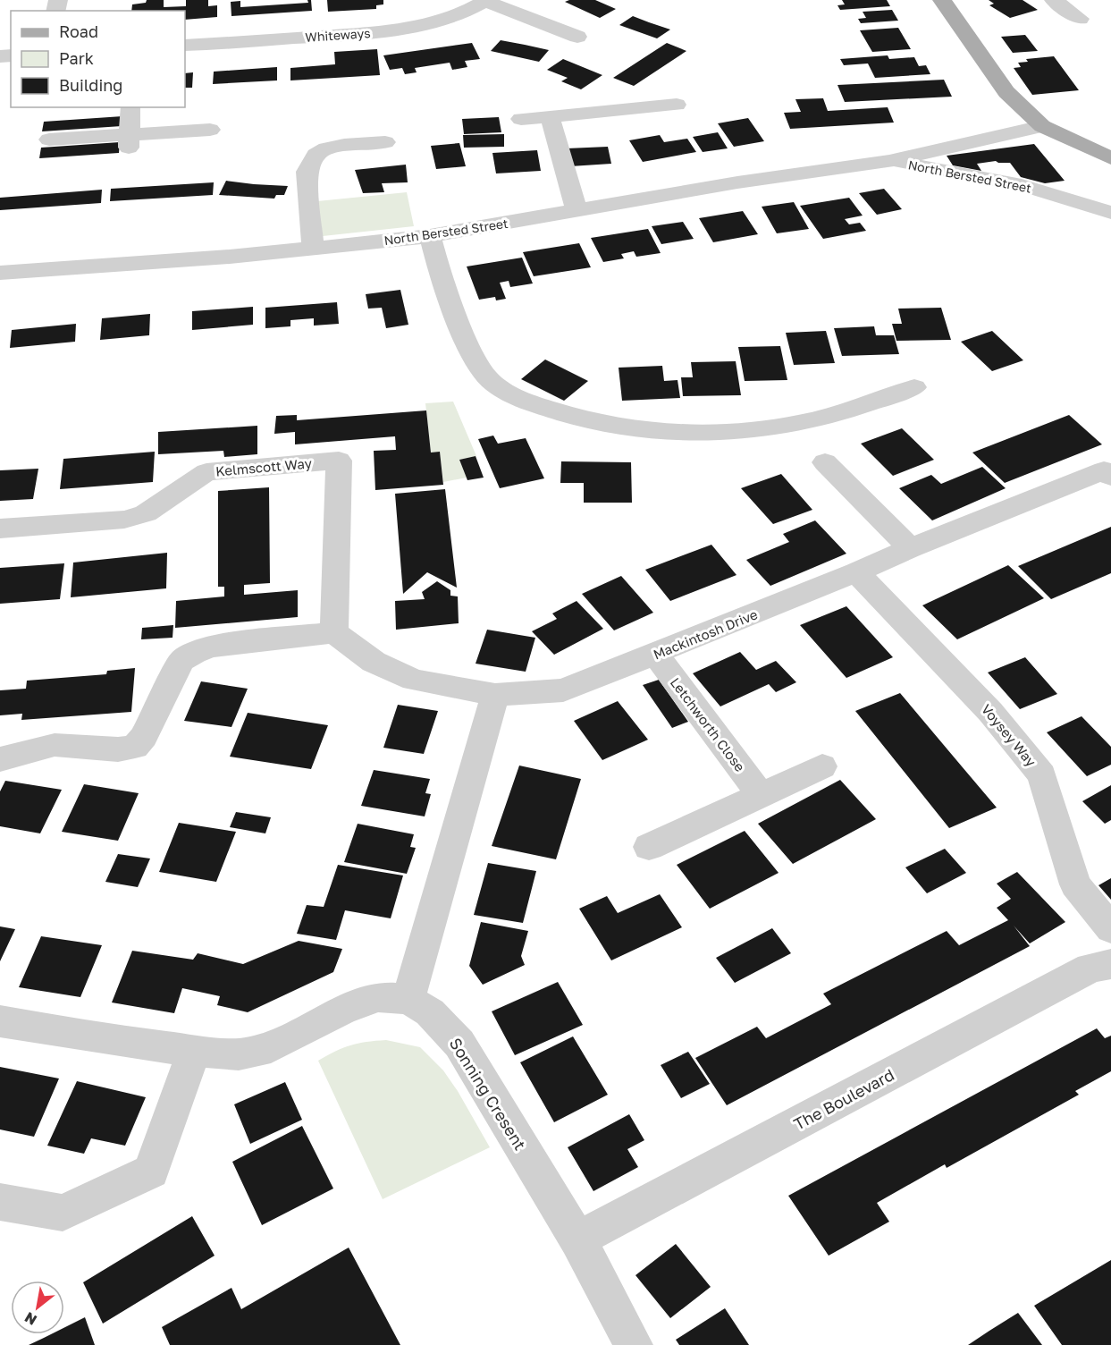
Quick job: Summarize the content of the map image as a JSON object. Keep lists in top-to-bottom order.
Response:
{
  "streets": {
    "street": [
      "Whiteways",
      "North Bersted Street",
      "Kelmscott Way",
      "Mackintosh Drive",
      "Letchworth Close",
      "Voysey Way",
      "Sonning Cresent",
      "The Boulevard"
    ]
  },
  "crossings": [
    ["Mackintosh Drive", "Letchworth Close"],
    ["Mackintosh Drive", "Voysey Way"],
    ["Sonning Cresent", "The Boulevard"]
  ],
  "legend": ["Road", "Park", "Building"],
  "north": "bottom left"
}
